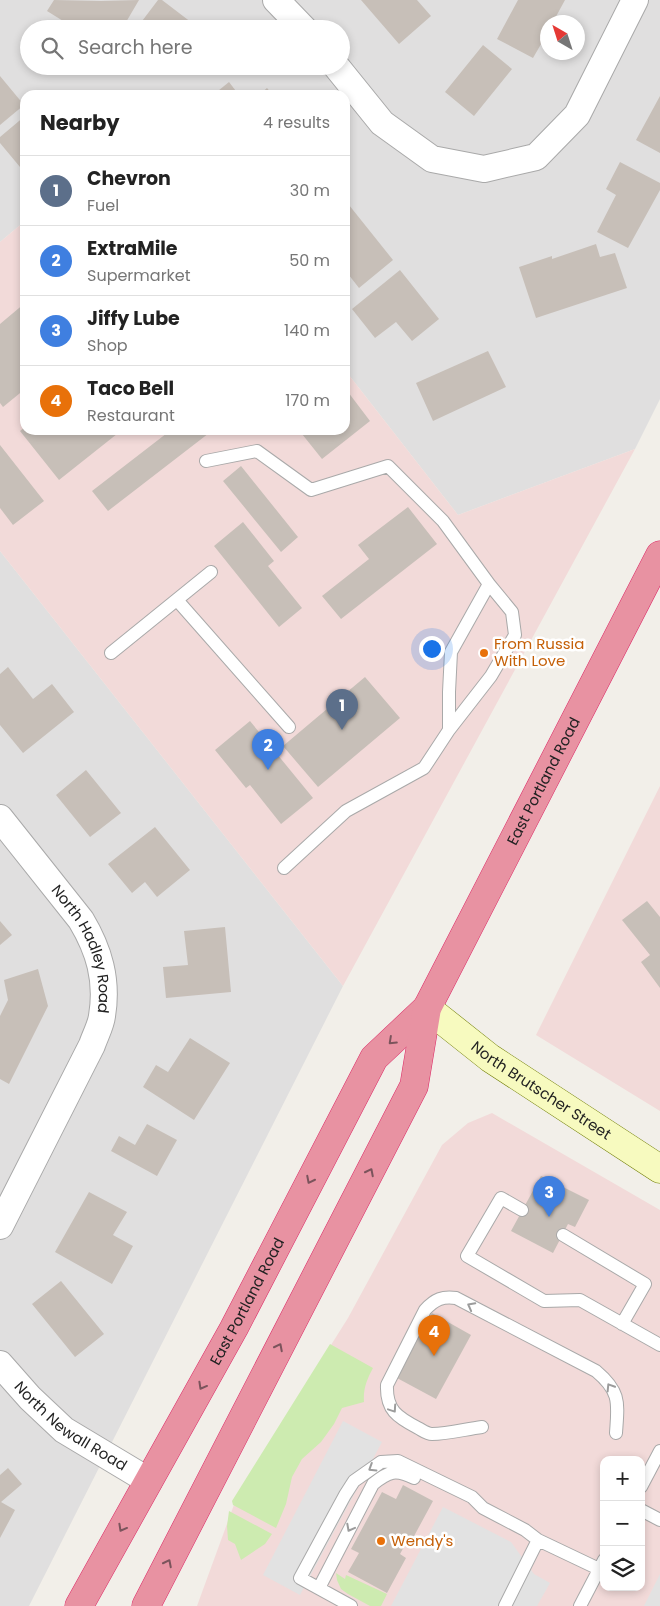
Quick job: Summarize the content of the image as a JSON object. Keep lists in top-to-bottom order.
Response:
{
  "streets": {
    "highway": ["East Portland Road"],
    "street": ["North Hadley Road", "North Brutscher Street", "North Newall Road"]
  },
  "crossings": [
    ["East Portland Road", "North Brutscher Street"],
    ["East Portland Road", "North Newall Road"]
  ],
  "places": ["From Russia With Love", "Wendy's"],
  "north": "top left",
  "page": {
    "search": "Search here",
    "heading": ["Nearby", "4 results"],
    "list": [
      {
        "mark": "1",
        "name": "Chevron",
        "note": "Fuel",
        "value": "30 m"
      },
      {
        "mark": "2",
        "name": "ExtraMile",
        "note": "Supermarket",
        "value": "50 m"
      },
      {
        "mark": "3",
        "name": "Jiffy Lube",
        "note": "Shop",
        "value": "140 m"
      },
      {
        "mark": "4",
        "name": "Taco Bell",
        "note": "Restaurant",
        "value": "170 m"
      }
    ],
    "pins": [
      "1",
      "2",
      "3",
      "4"
    ],
    "map_buttons": ["+", "−"]
  }
}
